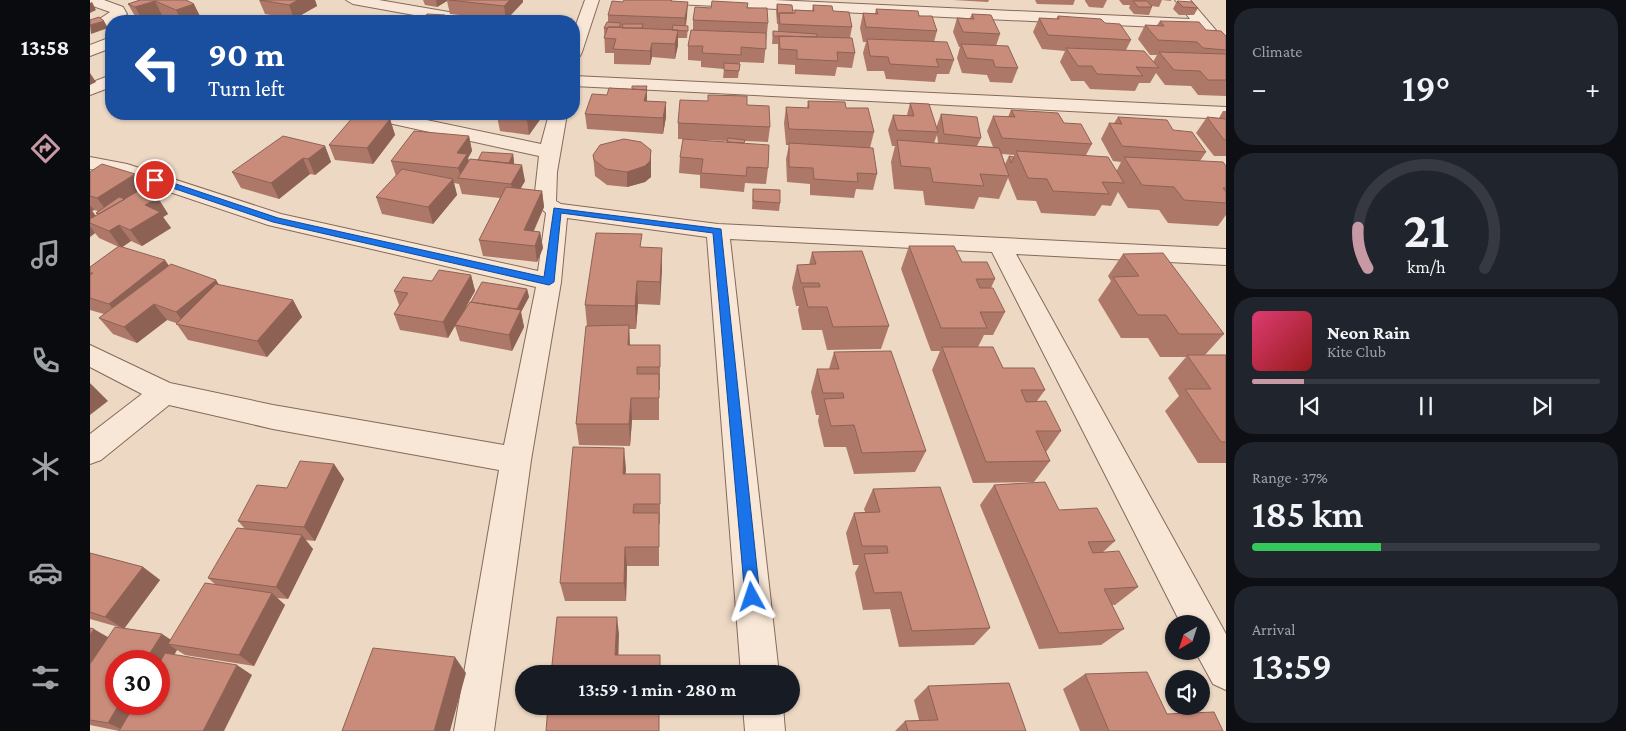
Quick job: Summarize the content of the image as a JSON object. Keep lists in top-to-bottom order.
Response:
{
  "north": "bottom left",
  "page": {
    "tabs": "13:58",
    "tile": [
      "Climate",
      ["Range · 37%", "185 km"],
      ["Arrival", "13:59"]
    ],
    "turn": ["90 m", "Turn left"],
    "heat": ["−", "19°", "+"],
    "song": ["Neon Rain", "Kite Club"],
    "limit": "30",
    "trip": "13:59 · 1 min · 280 m",
    "gauge": ["21", "km/h"]
  }
}
